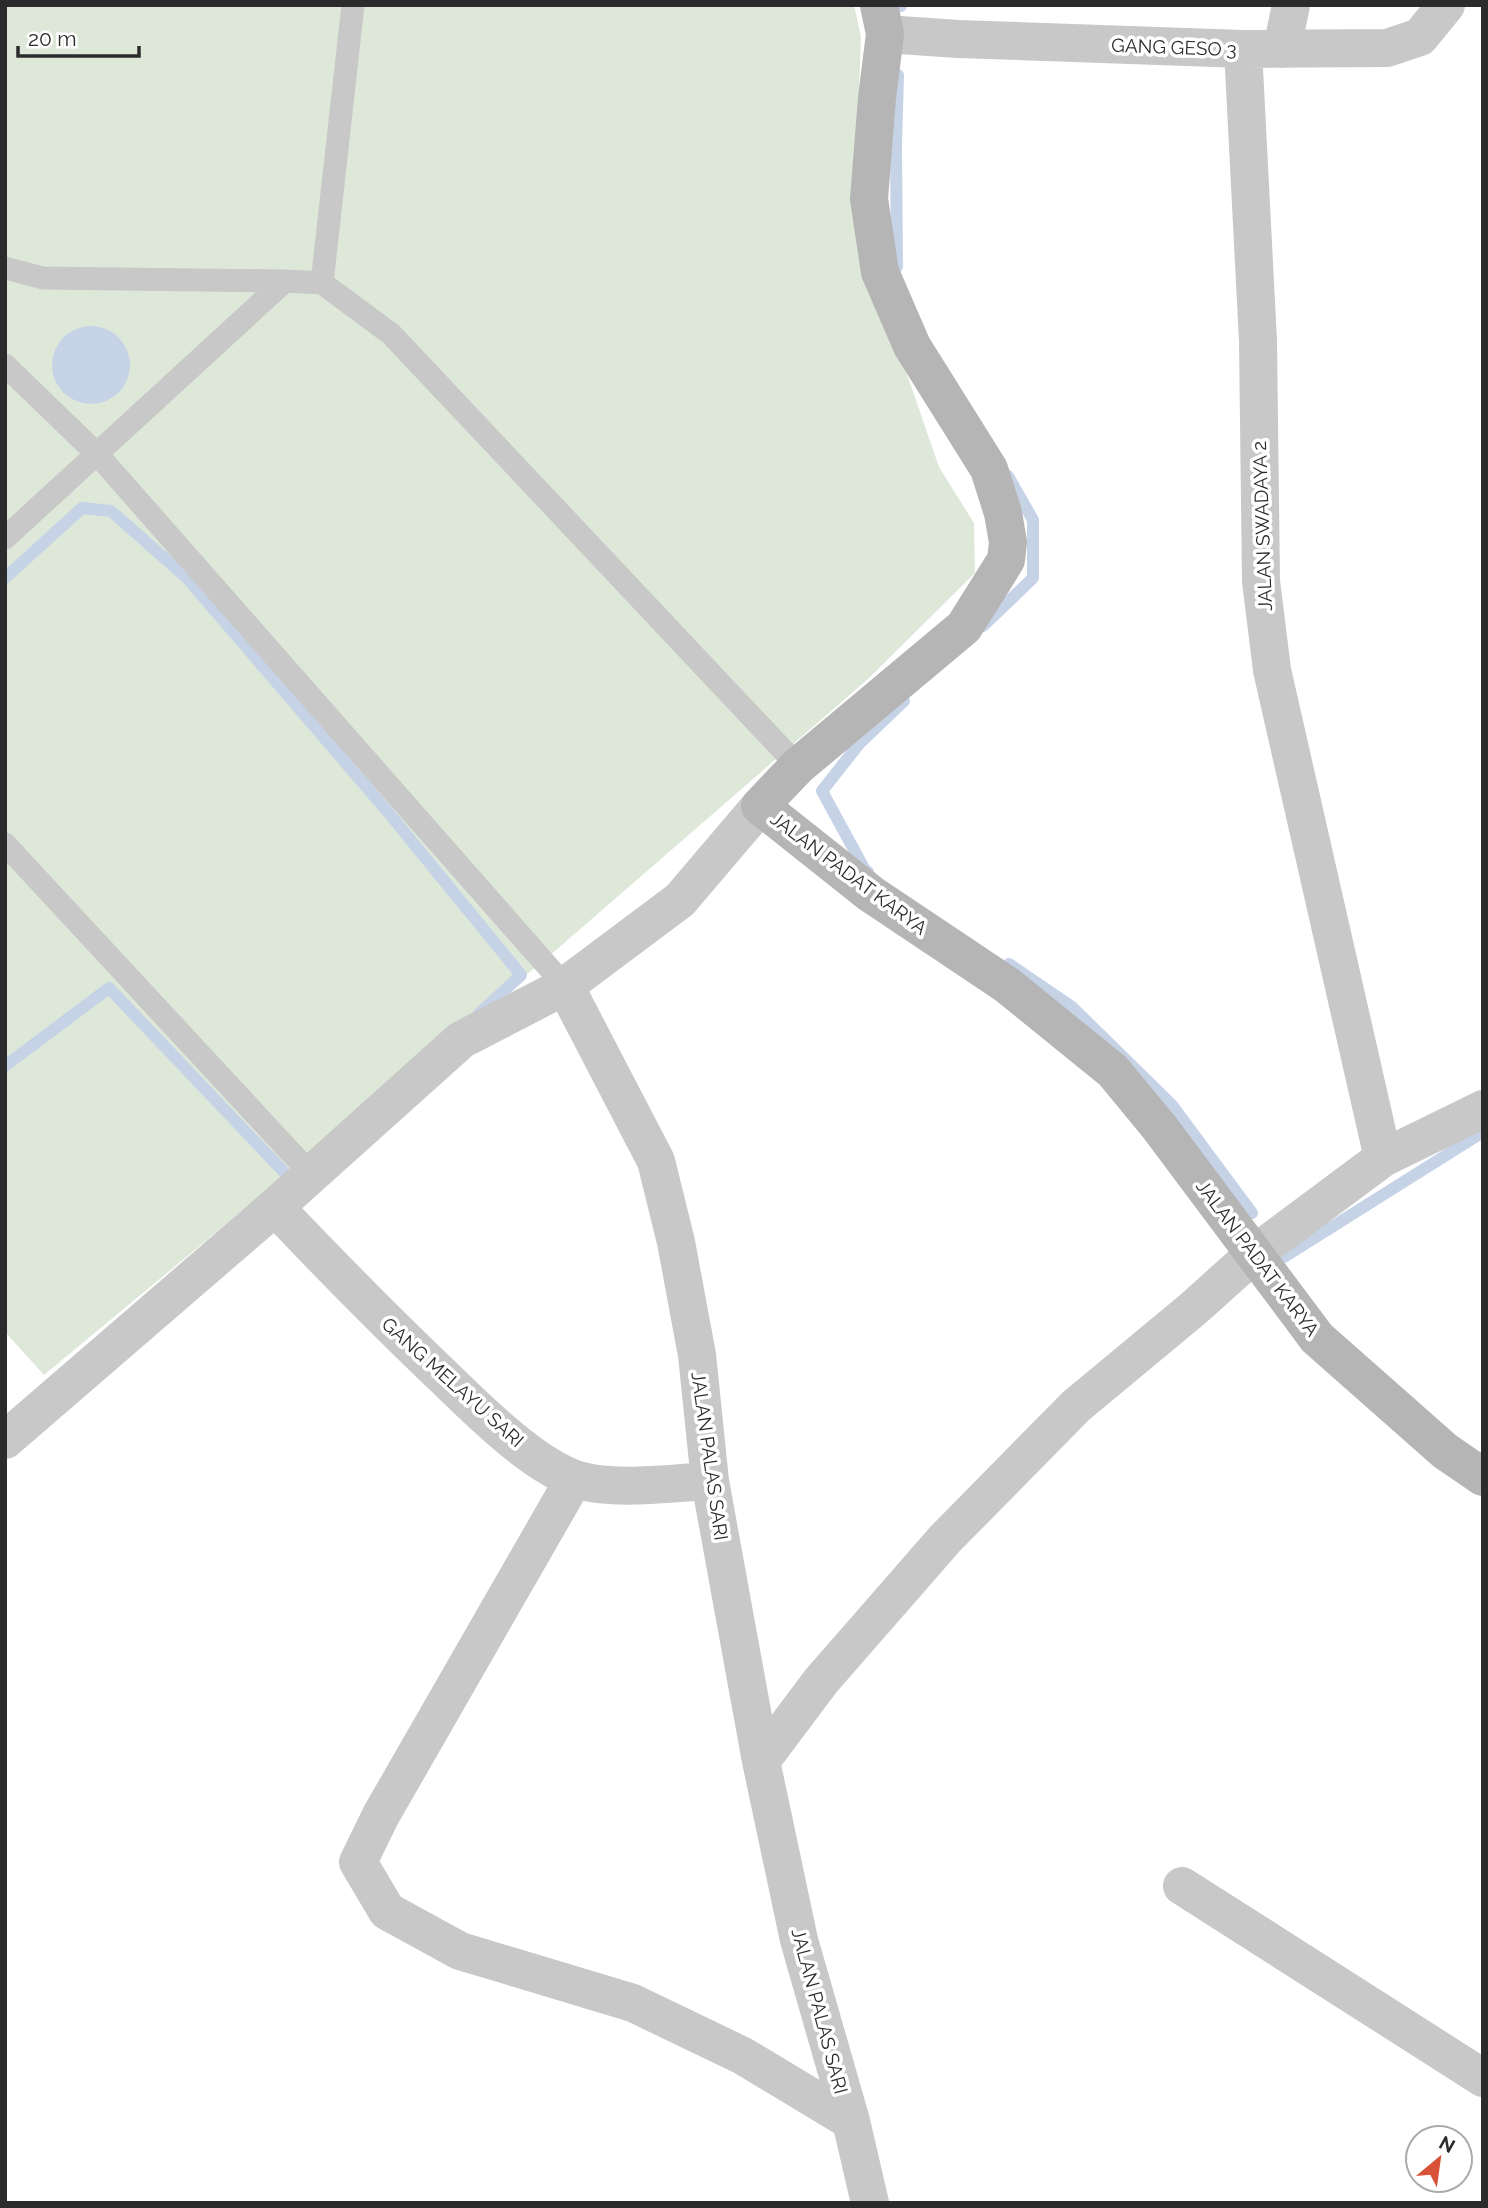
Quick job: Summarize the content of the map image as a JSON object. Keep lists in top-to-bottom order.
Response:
{
  "streets": {
    "street": [
      "GANG GESO 3",
      "JALAN SWADAYA 2",
      "JALAN PADAT KARYA",
      "GANG MELAYU SARI",
      "JALAN PALAS SARI"
    ]
  },
  "crossings": [
    ["GANG GESO 3", "JALAN SWADAYA 2"],
    ["GANG GESO 3", "JALAN PADAT KARYA"],
    ["GANG MELAYU SARI", "JALAN PALAS SARI"]
  ],
  "scale_bar": "20 m",
  "north": "top right"
}
